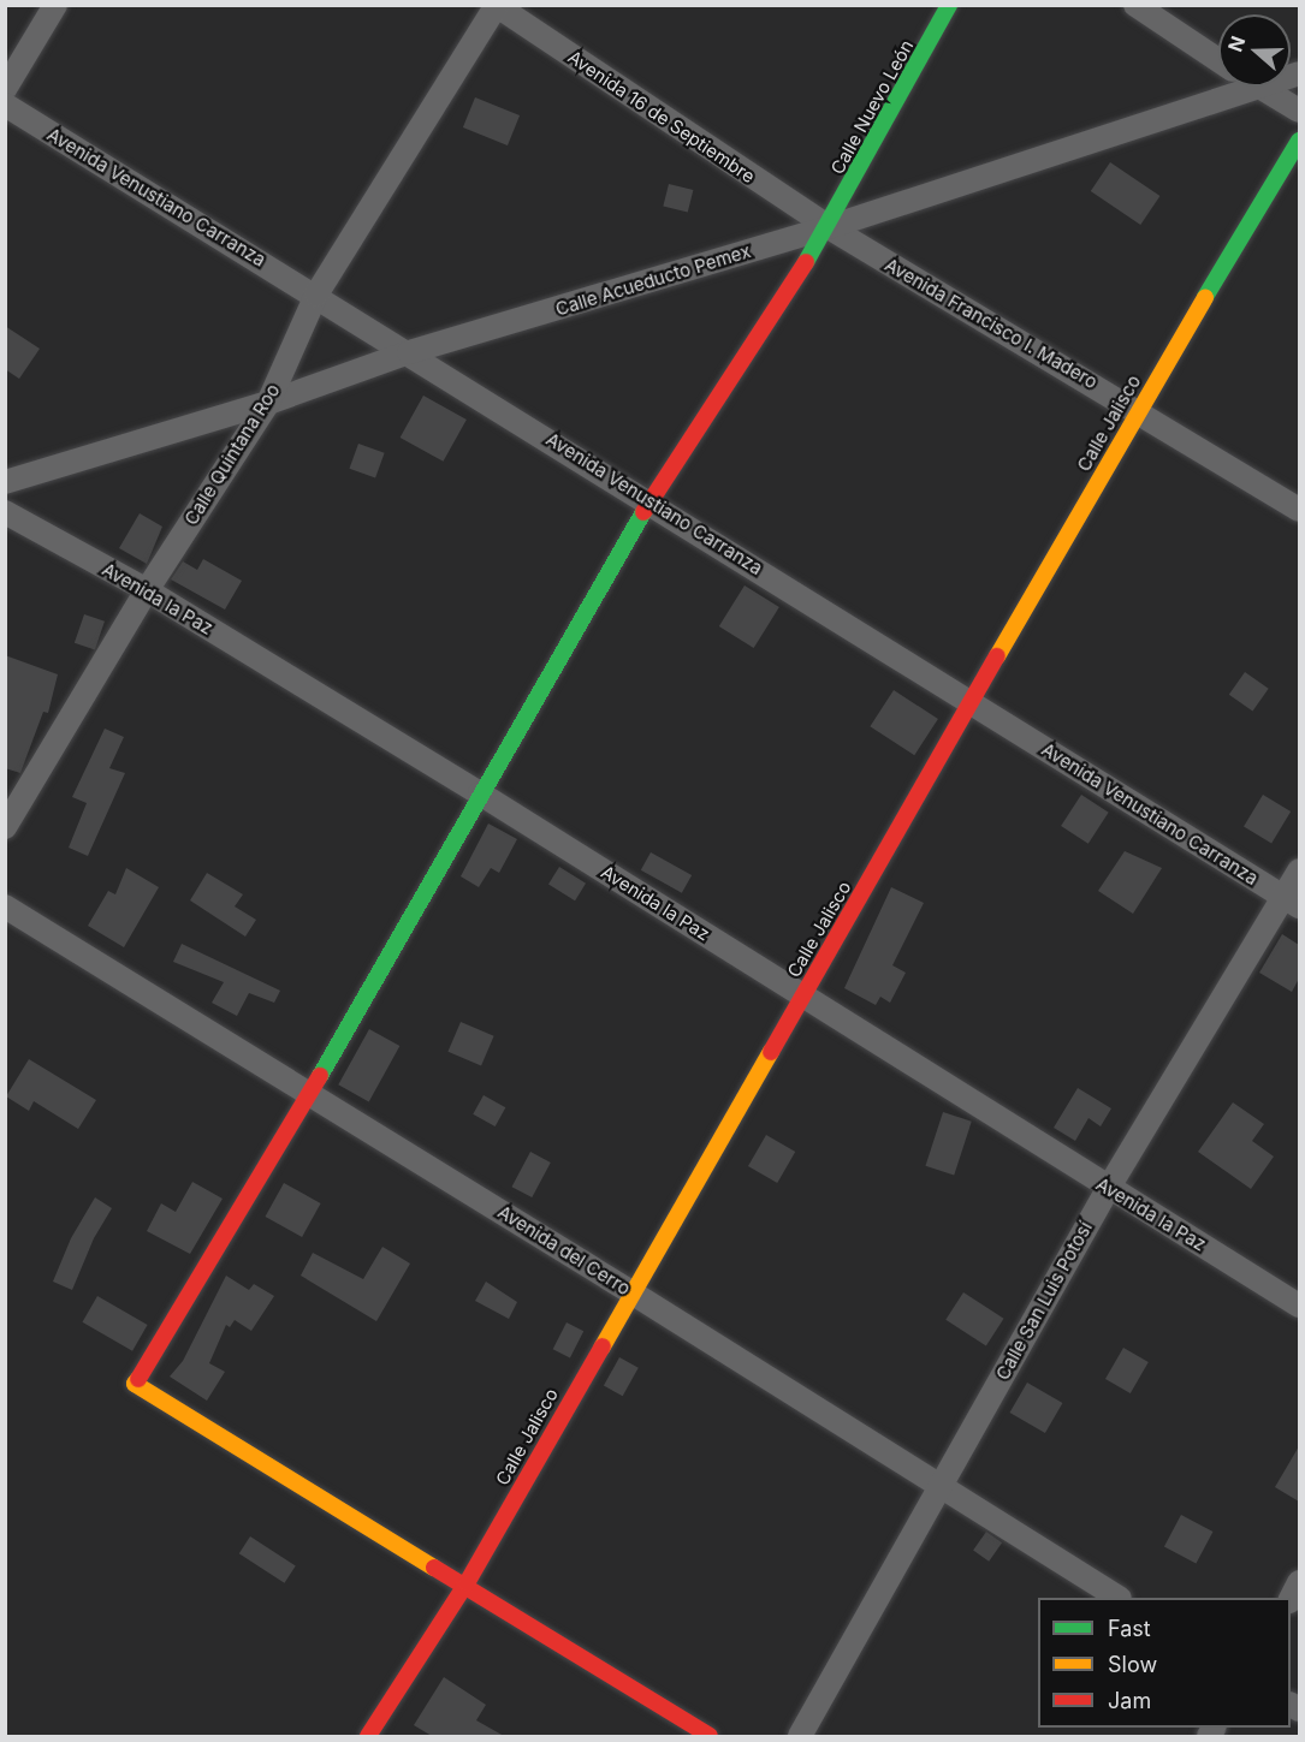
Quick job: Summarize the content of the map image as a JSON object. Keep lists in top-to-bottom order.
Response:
{
  "streets": {
    "street": [
      "Calle Nuevo León",
      "Avenida 16 de Septiembre",
      "Avenida Venustiano Carranza",
      "Calle Acueducto Pemex",
      "Avenida Francisco I. Madero",
      "Calle Jalisco",
      "Calle Quintana Roo",
      "Avenida la Paz",
      "Avenida del Cerro",
      "Calle San Luis Potosí"
    ]
  },
  "crossings": [
    ["Calle Nuevo León", "Avenida 16 de Septiembre"],
    ["Calle Nuevo León", "Calle Acueducto Pemex"],
    ["Calle Nuevo León", "Avenida Francisco I. Madero"],
    ["Avenida 16 de Septiembre", "Calle Acueducto Pemex"],
    ["Avenida 16 de Septiembre", "Avenida Francisco I. Madero"],
    ["Avenida 16 de Septiembre", "Calle Quintana Roo"],
    ["Avenida Venustiano Carranza", "Calle Acueducto Pemex"],
    ["Avenida Venustiano Carranza", "Calle Jalisco"],
    ["Avenida Venustiano Carranza", "Calle Quintana Roo"],
    ["Avenida Venustiano Carranza", "Calle San Luis Potosí"],
    ["Calle Acueducto Pemex", "Avenida Francisco I. Madero"],
    ["Calle Acueducto Pemex", "Calle Quintana Roo"],
    ["Avenida Francisco I. Madero", "Calle Jalisco"],
    ["Calle Jalisco", "Avenida la Paz"],
    ["Calle Jalisco", "Avenida del Cerro"],
    ["Calle Quintana Roo", "Avenida la Paz"],
    ["Avenida la Paz", "Calle San Luis Potosí"],
    ["Avenida del Cerro", "Calle San Luis Potosí"]
  ],
  "legend": ["Fast", "Slow", "Jam"],
  "north": "left"
}
